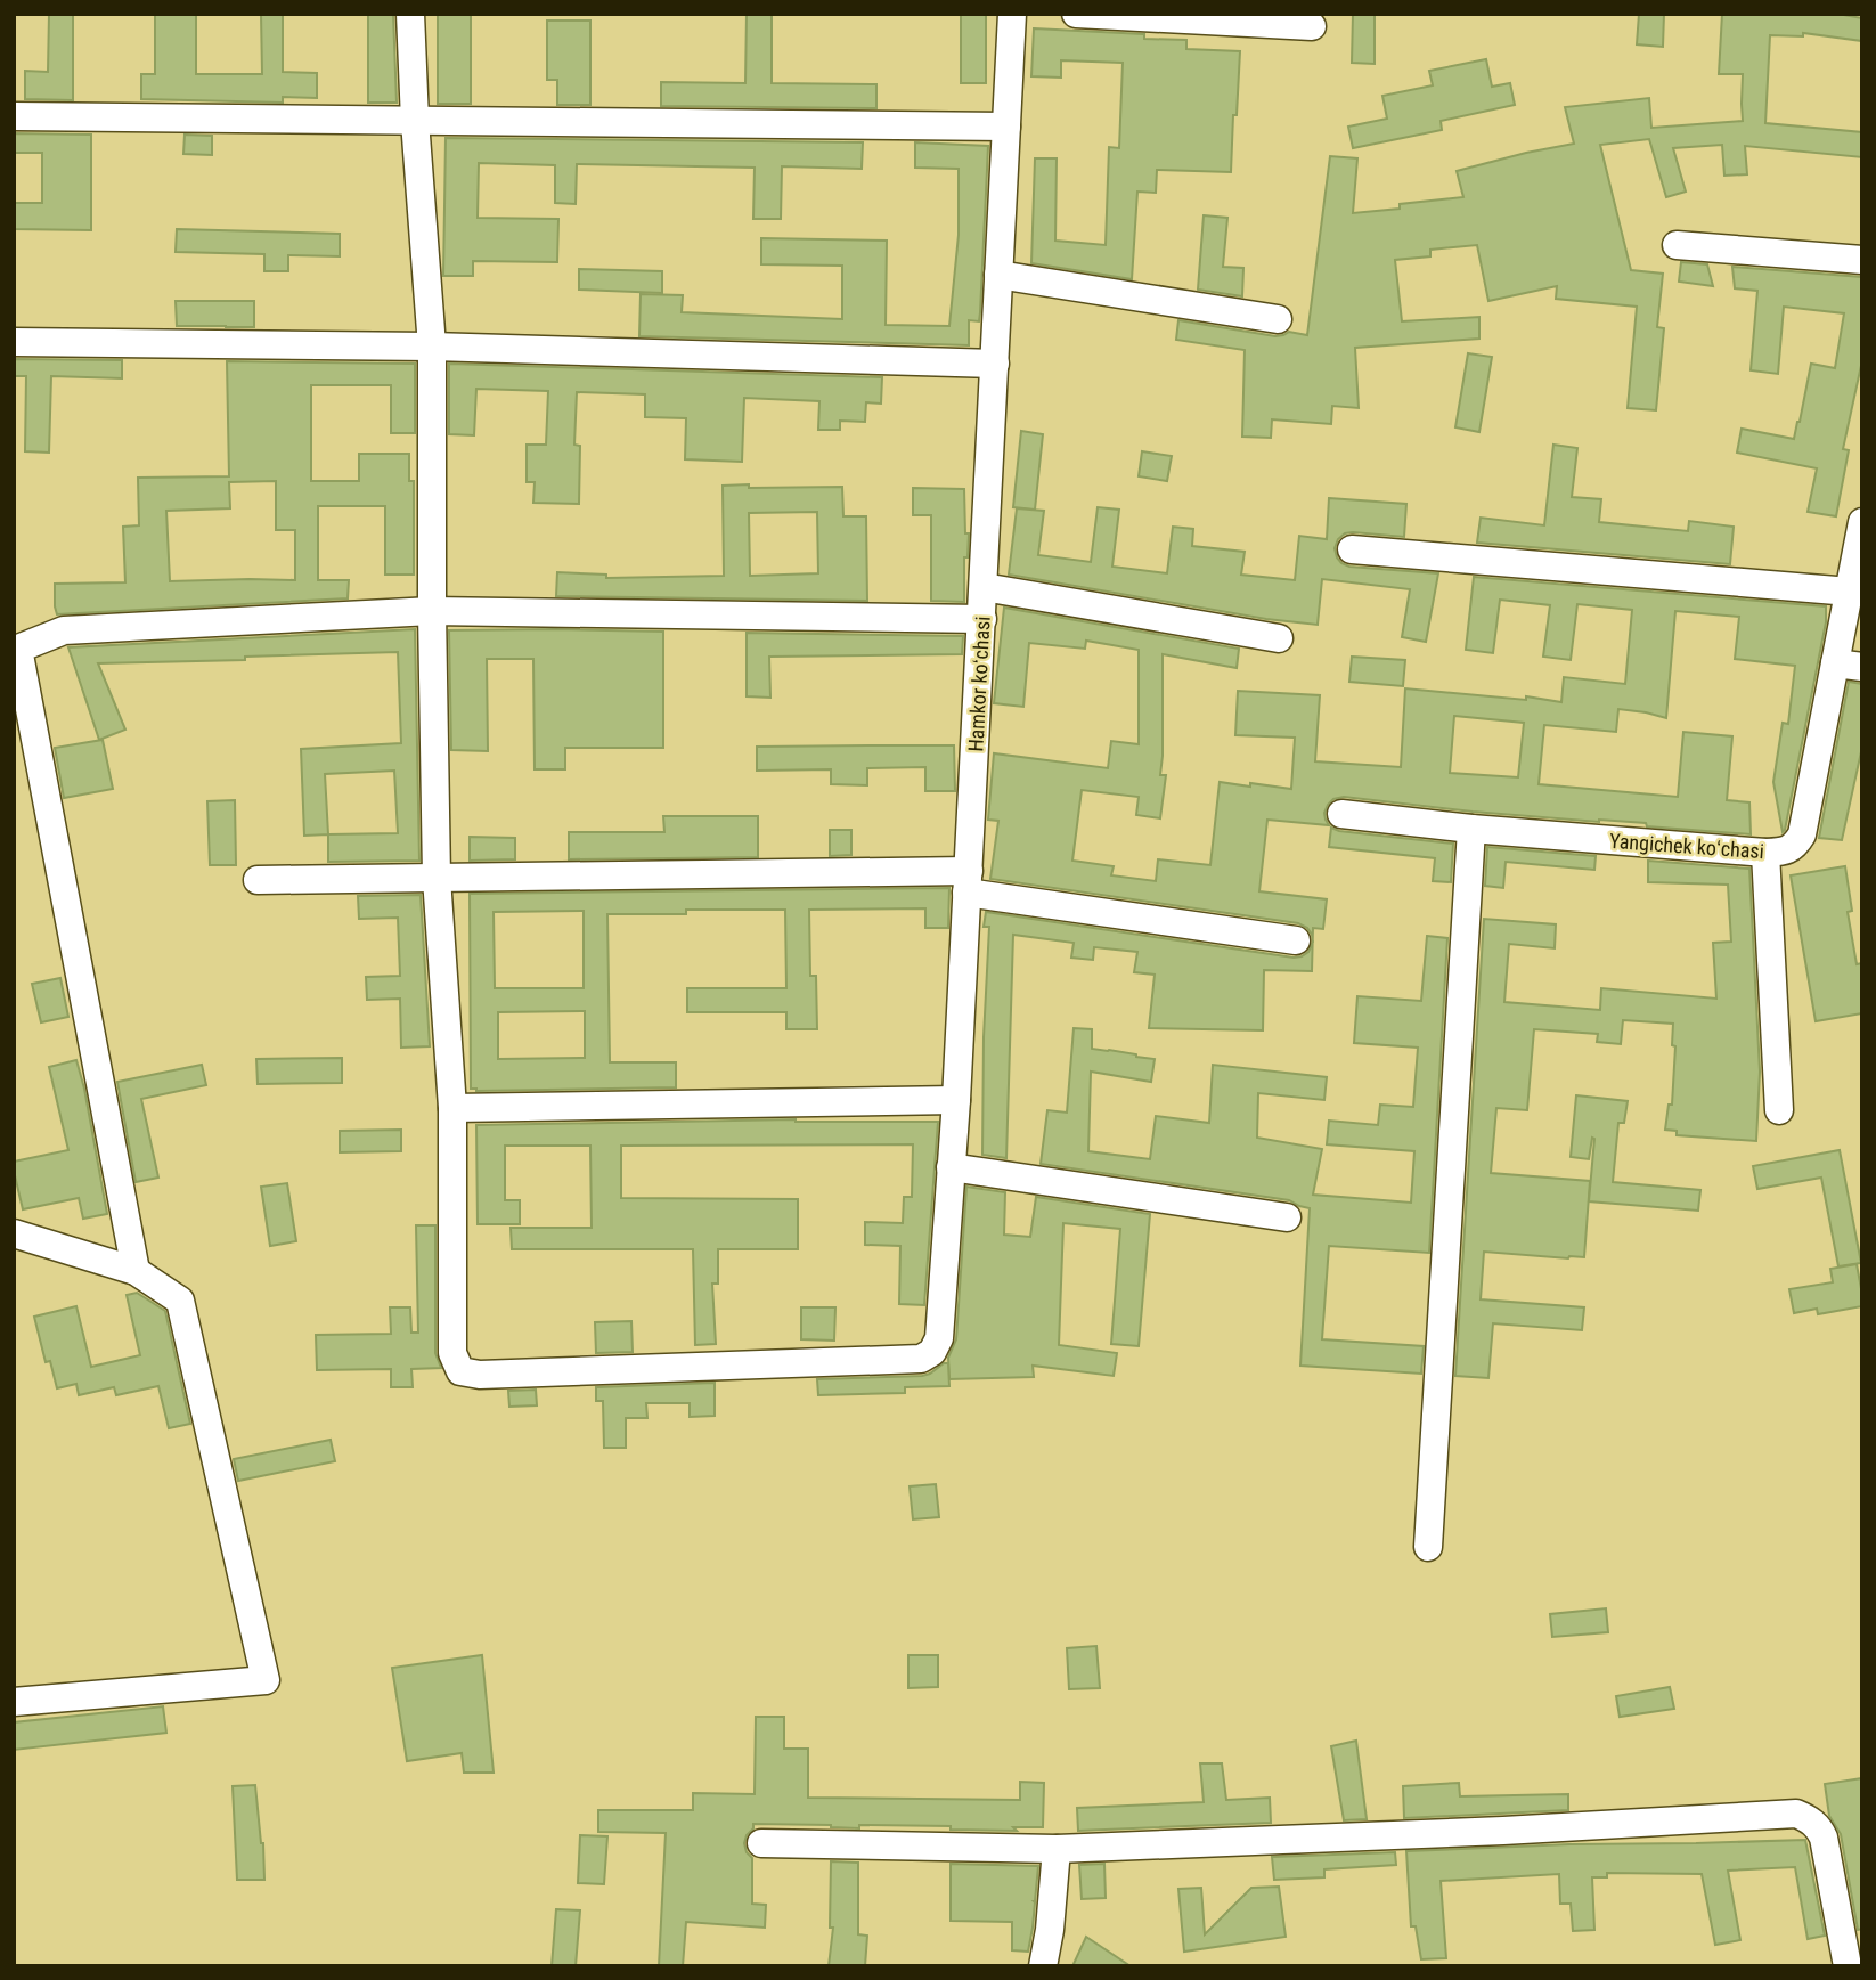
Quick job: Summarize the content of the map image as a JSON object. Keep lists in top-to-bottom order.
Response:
{
  "streets": {
    "street": ["Hamkor koʻchasi", "Yangichek koʻchasi"]
  }
}
